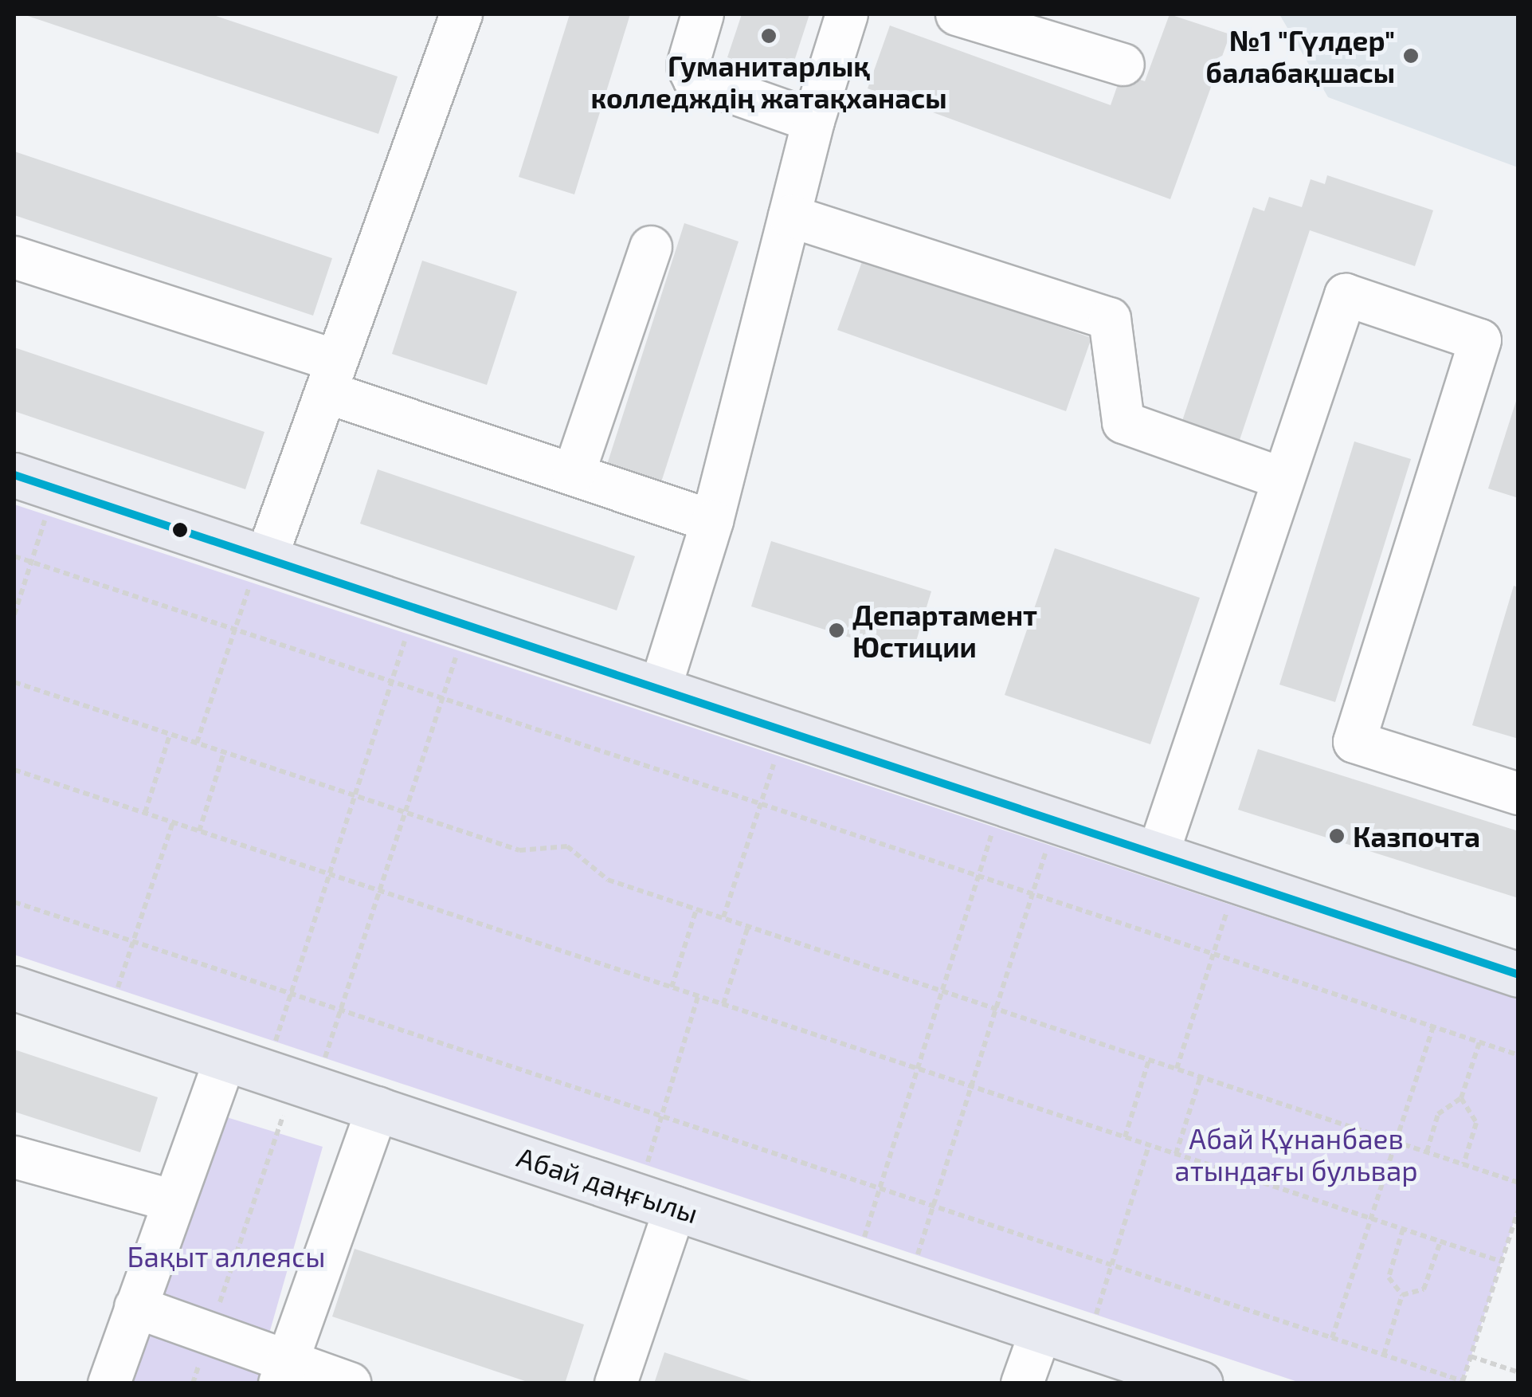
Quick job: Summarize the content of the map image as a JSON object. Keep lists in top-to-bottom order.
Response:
{
  "streets": {
    "main road": ["Абай даңғылы"]
  },
  "parks": ["Абай Құнанбаев атындағы бульвар", "Бақыт аллеясы"],
  "places": [
    "Гуманитарлық колледждің жатақханасы",
    "№1 \"Гүлдер\" балабақшасы",
    "Департамент Юстиции",
    "Казпочта"
  ]
}
